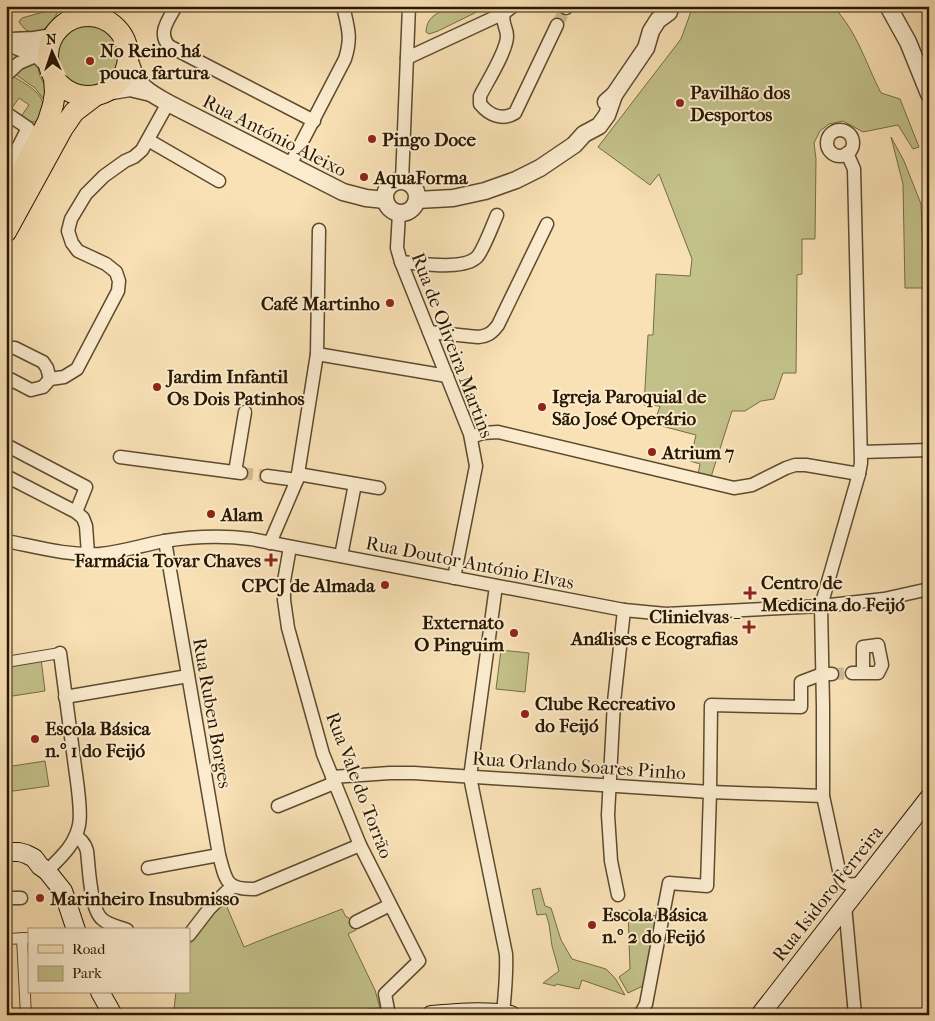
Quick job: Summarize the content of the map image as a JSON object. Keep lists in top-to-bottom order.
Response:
{
  "streets": {
    "main road": ["Rua Isidoro Ferreira"],
    "street": [
      "Rua António Aleixo",
      "Rua de Oliveira Martins",
      "Rua Doutor António Elvas",
      "Rua Ruben Borges",
      "Rua Orlando Soares Pinho",
      "Rua Vale do Torrão"
    ]
  },
  "crossings": [
    ["Rua António Aleixo", "Rua de Oliveira Martins"],
    ["Rua de Oliveira Martins", "Rua Doutor António Elvas"],
    ["Rua Doutor António Elvas", "Rua Ruben Borges"],
    ["Rua Doutor António Elvas", "Rua Vale do Torrão"],
    ["Rua Orlando Soares Pinho", "Rua Vale do Torrão"]
  ],
  "places": {
    "other": [
      "No Reino há pouca fartura",
      "Pavilhão dos Desportos",
      "Pingo Doce",
      "AquaForma",
      "Café Martinho",
      "Jardim Infantil Os Dois Patinhos",
      "Igreja Paroquial de São José Operário",
      "Atrium 7",
      "Alam",
      "CPCJ de Almada",
      "Externato O Pinguim",
      "Clube Recreativo do Feijó",
      "Escola Básica n.º 1 do Feijó",
      "Marinheiro Insubmisso",
      "Escola Básica n.º 2 do Feijó"
    ],
    "health": ["Farmácia Tovar Chaves", "Centro de Medicina do Feijó", "Clinielvas - Análises e Ecografias"]
  },
  "legend": ["Road", "Park"],
  "north": "top"
}
